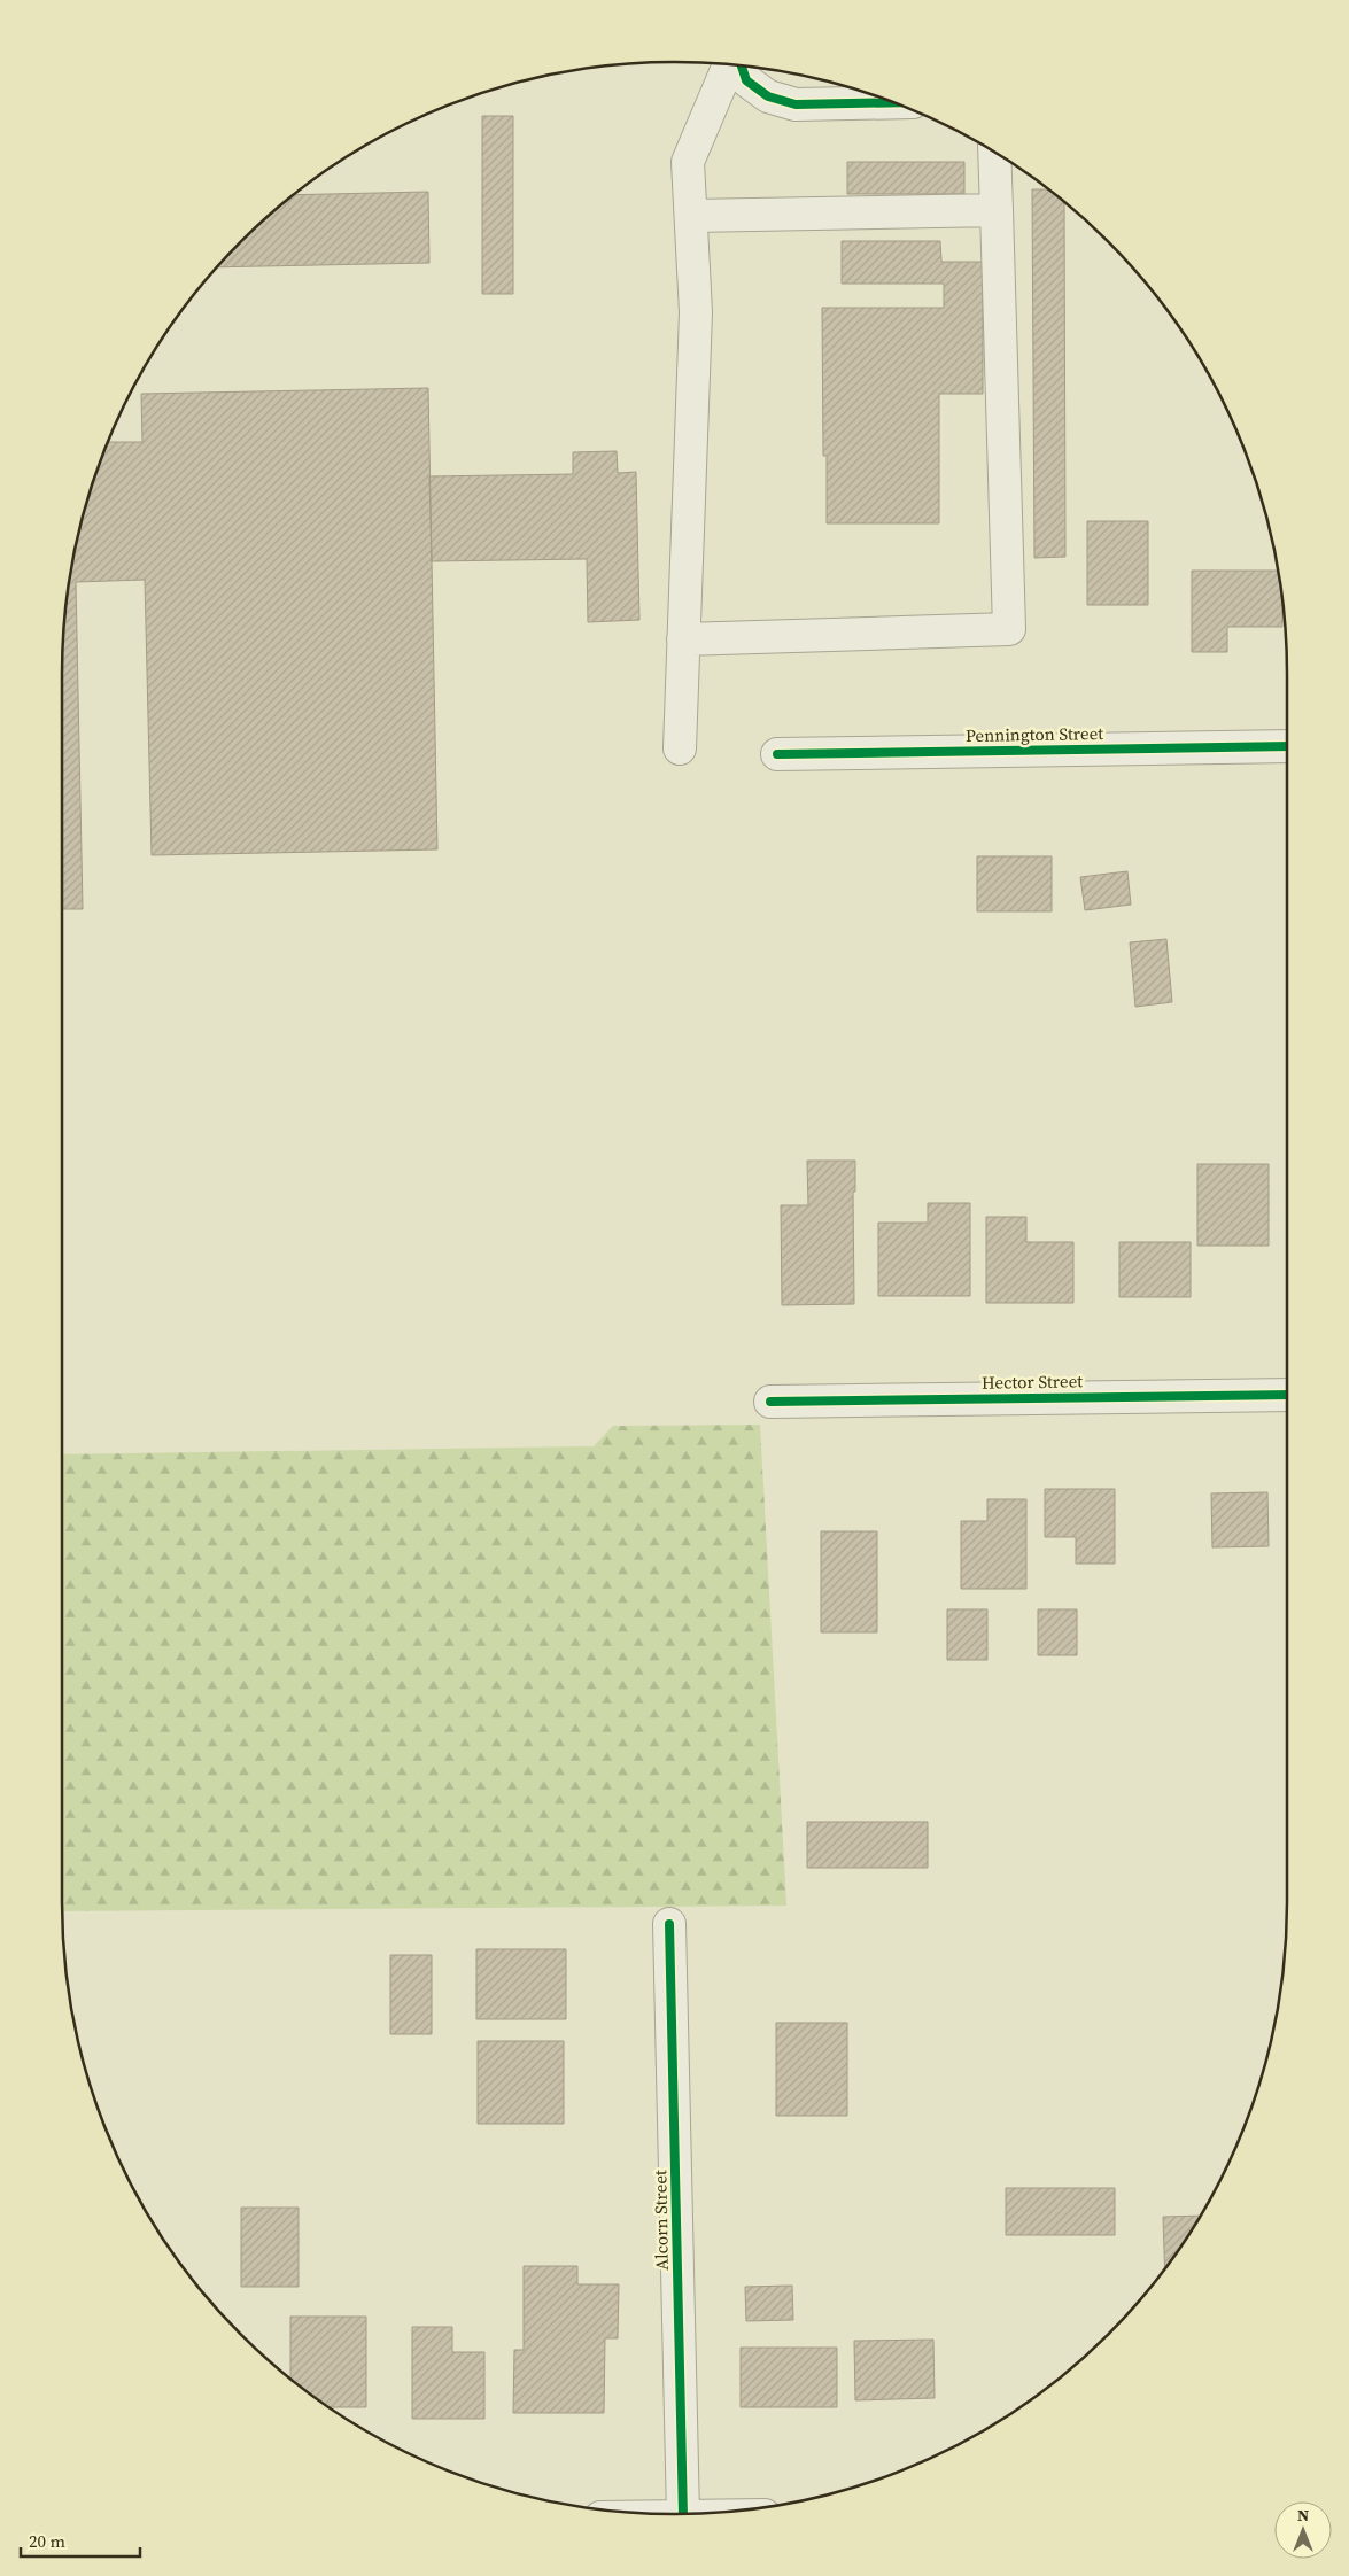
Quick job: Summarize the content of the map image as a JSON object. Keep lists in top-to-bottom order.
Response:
{
  "streets": {
    "street": ["Pennington Street", "Hector Street", "Alcorn Street"]
  },
  "scale_bar": "20 m",
  "north": "top"
}
